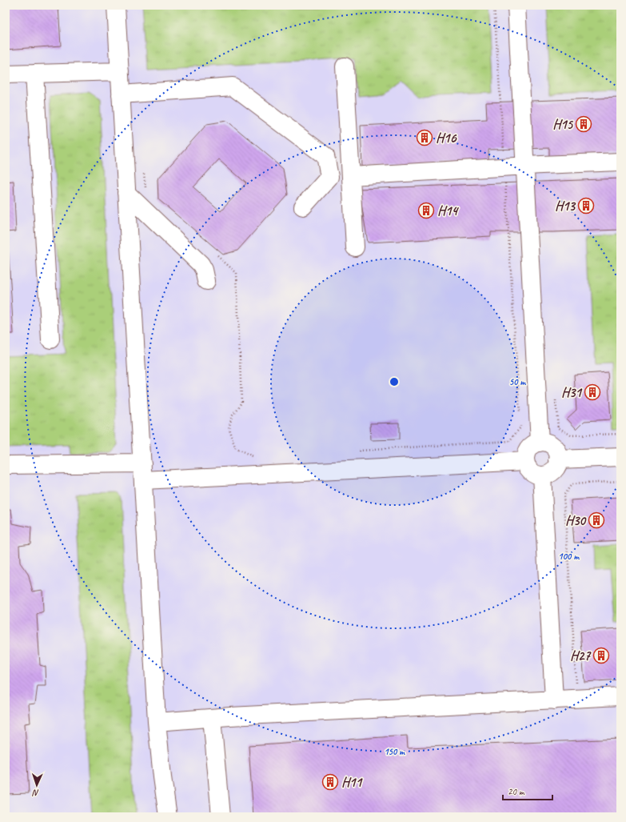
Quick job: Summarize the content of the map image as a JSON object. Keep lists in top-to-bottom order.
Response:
{
  "places": {
    "building": [
      "H15",
      "H16",
      "H13",
      "H14",
      "H31",
      "H30",
      "H27",
      "H11"
    ]
  },
  "scale_bar": "20 m",
  "north": "bottom",
  "rings": ["50 m", "100 m", "150 m"]
}
